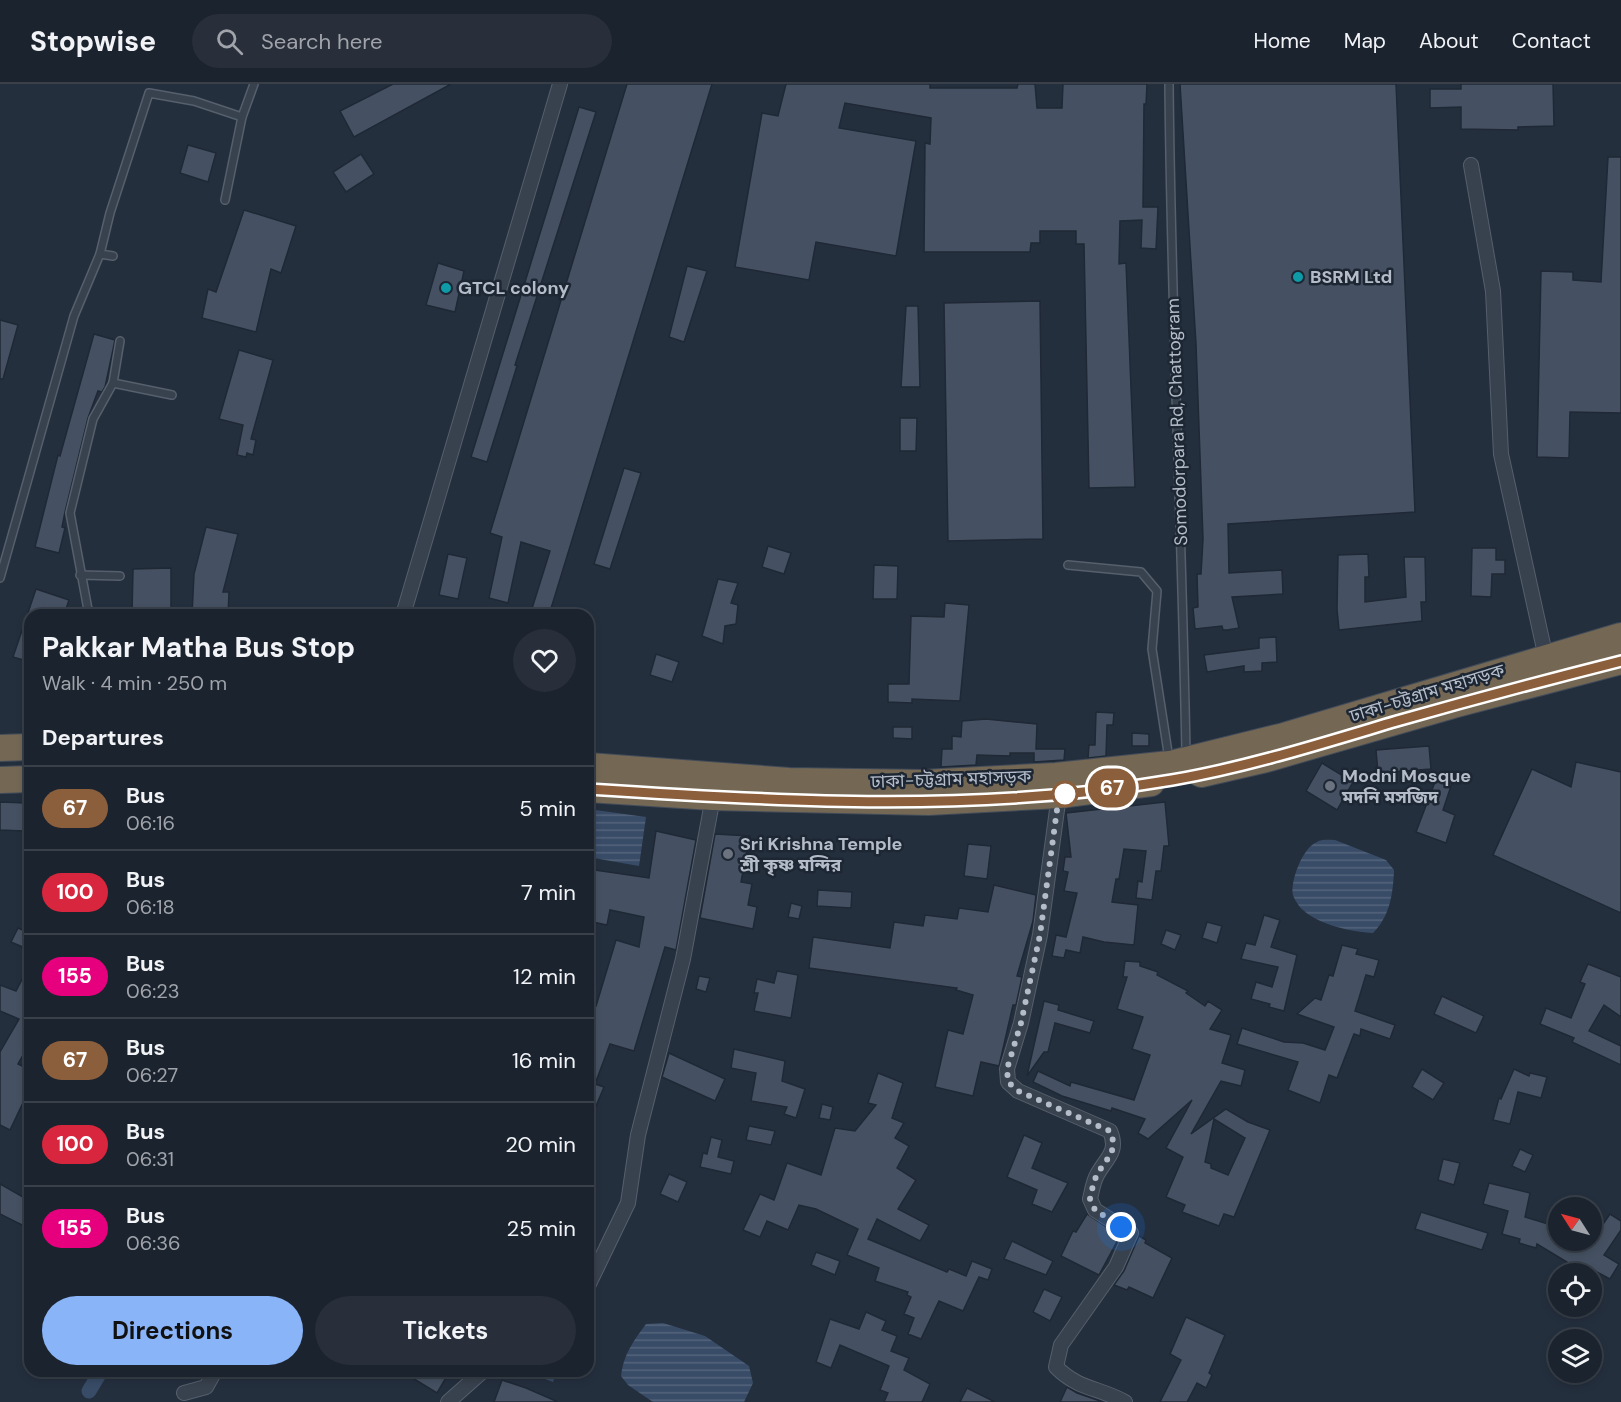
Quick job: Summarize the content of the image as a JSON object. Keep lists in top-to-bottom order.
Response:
{
  "streets": {
    "highway": ["ঢাকা-চট্টগ্রাম মহাসড়ক"],
    "lane": ["Somodorpara Rd, Chattogram"]
  },
  "crossings": [
    ["Somodorpara Rd, Chattogram", "ঢাকা-চট্টগ্রাম মহাসড়ক"]
  ],
  "places": [
    "BSRM Ltd",
    "GTCL colony",
    "Modni Mosque মদনি মসজিদ",
    "Sri Krishna Temple শ্রী কৃষ্ণ মন্দির"
  ],
  "lines": ["bus line 67"],
  "north": "top left",
  "page": {
    "header": "Stopwise",
    "search": "Search here",
    "nav": [
      "Home",
      "Map",
      "About",
      "Contact"
    ],
    "on_map": "67",
    "heading": [
      ["Pakkar Matha Bus Stop", "Walk · 4 min · 250 m"],
      "Departures"
    ],
    "list": [
      {
        "mark": "67",
        "name": "Bus",
        "note": "06:16",
        "value": "5 min"
      },
      {
        "mark": "100",
        "name": "Bus",
        "note": "06:18",
        "value": "7 min"
      },
      {
        "mark": "155",
        "name": "Bus",
        "note": "06:23",
        "value": "12 min"
      },
      {
        "mark": "67",
        "name": "Bus",
        "note": "06:27",
        "value": "16 min"
      },
      {
        "mark": "100",
        "name": "Bus",
        "note": "06:31",
        "value": "20 min"
      },
      {
        "mark": "155",
        "name": "Bus",
        "note": "06:36",
        "value": "25 min"
      }
    ],
    "buttons": ["Directions", "Tickets"]
  }
}
